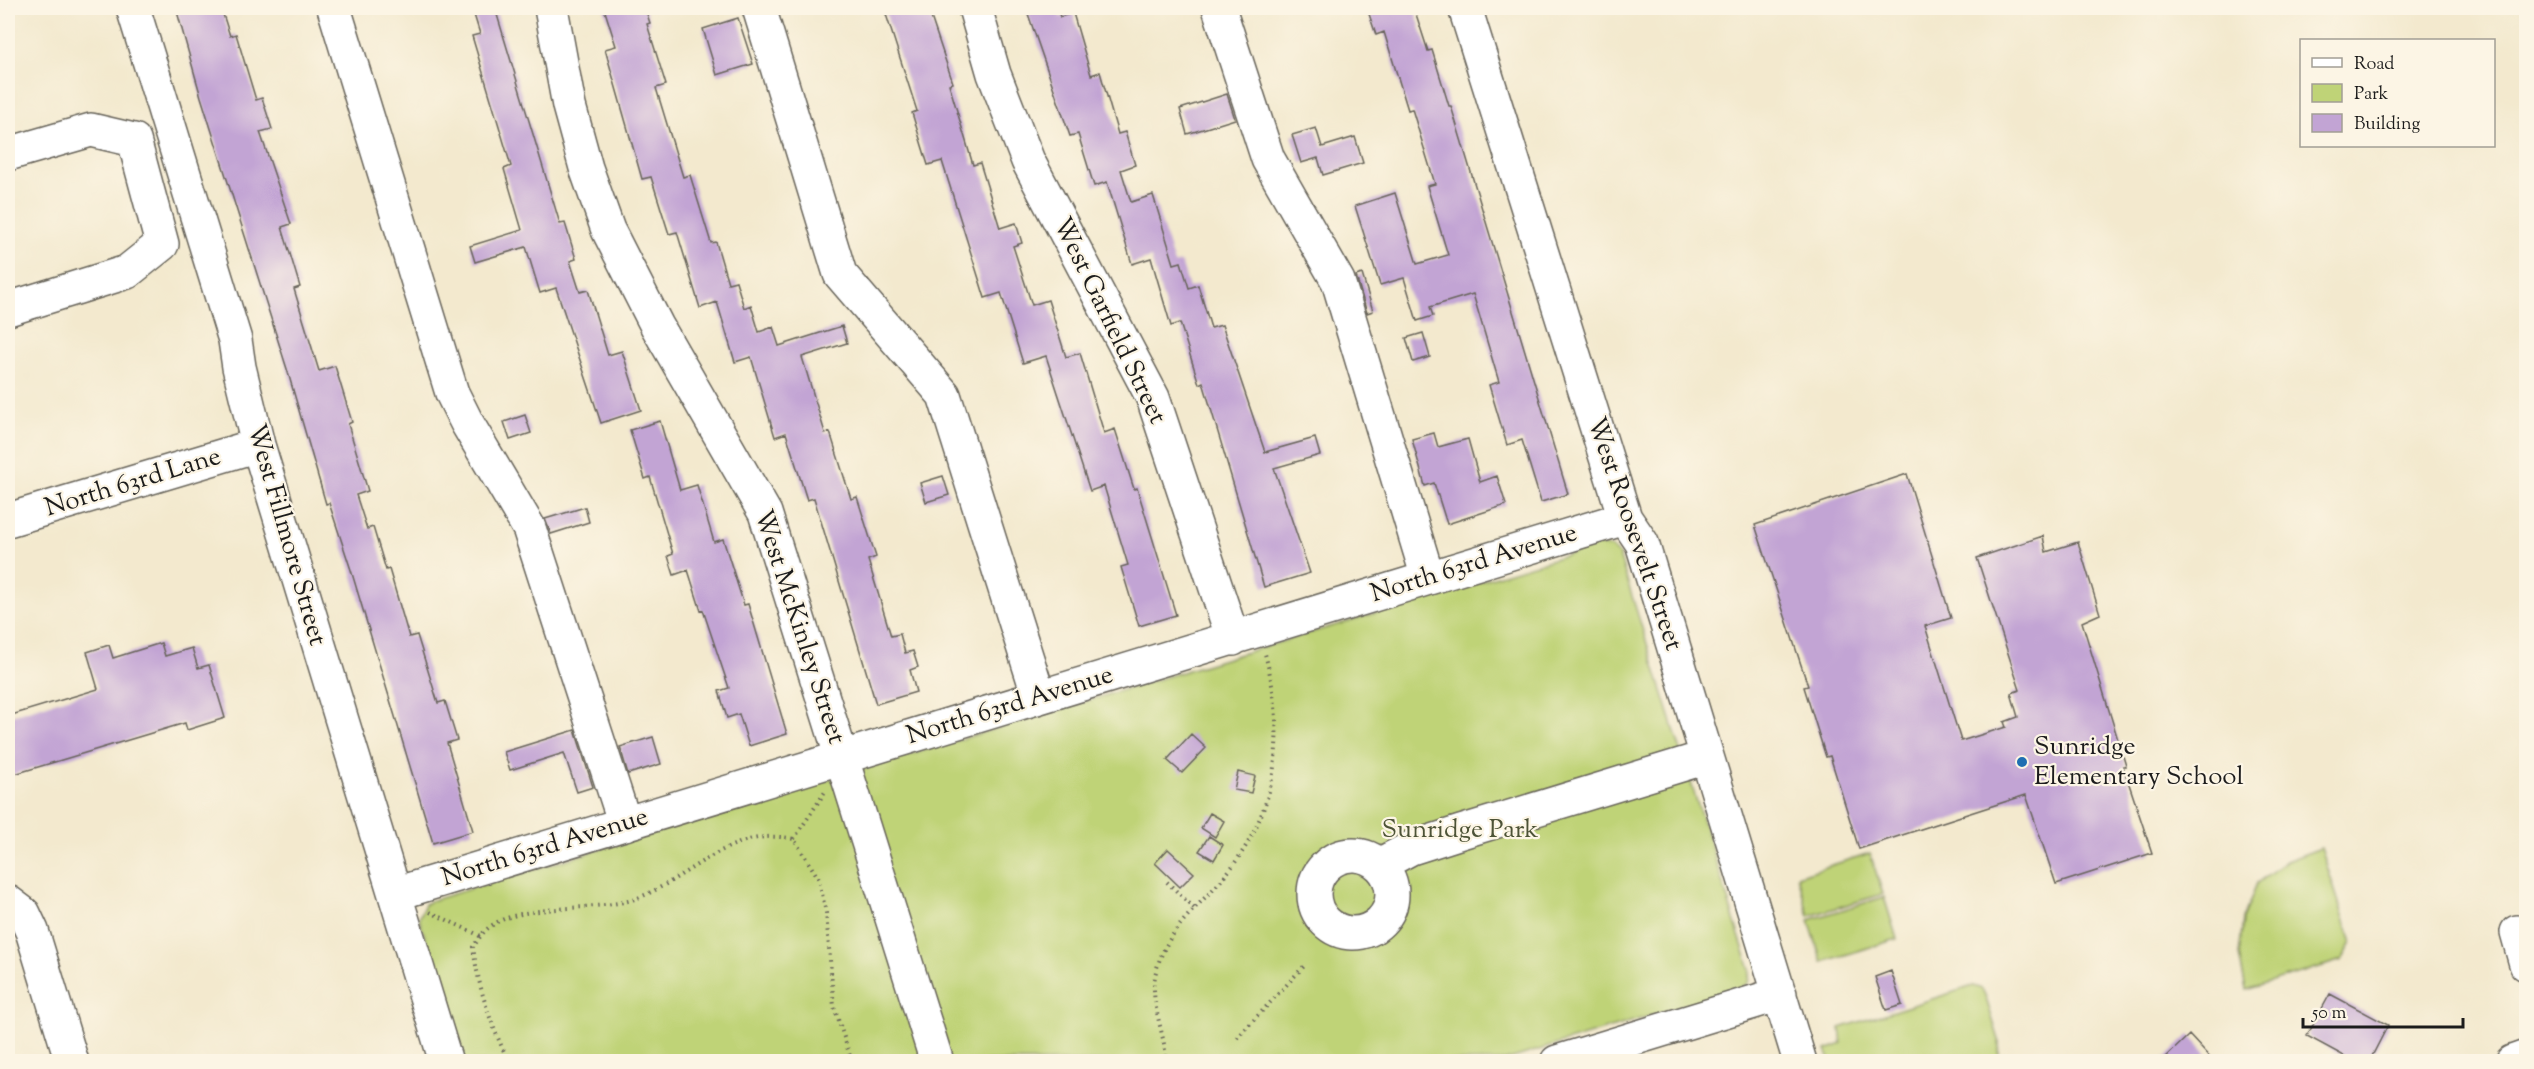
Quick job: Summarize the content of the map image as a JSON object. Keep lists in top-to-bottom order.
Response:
{
  "streets": {
    "street": [
      "West Garfield Street",
      "North 63rd Lane",
      "West Roosevelt Street",
      "West Fillmore Street",
      "North 63rd Avenue",
      "West McKinley Street"
    ]
  },
  "crossings": [
    ["West Garfield Street", "North 63rd Avenue"],
    ["North 63rd Lane", "West Fillmore Street"],
    ["West Roosevelt Street", "North 63rd Avenue"],
    ["West Fillmore Street", "North 63rd Avenue"],
    ["North 63rd Avenue", "West McKinley Street"]
  ],
  "parks": ["Sunridge Park"],
  "places": ["Sunridge Elementary School"],
  "legend": ["Road", "Park", "Building"],
  "scale_bar": "50 m"
}
